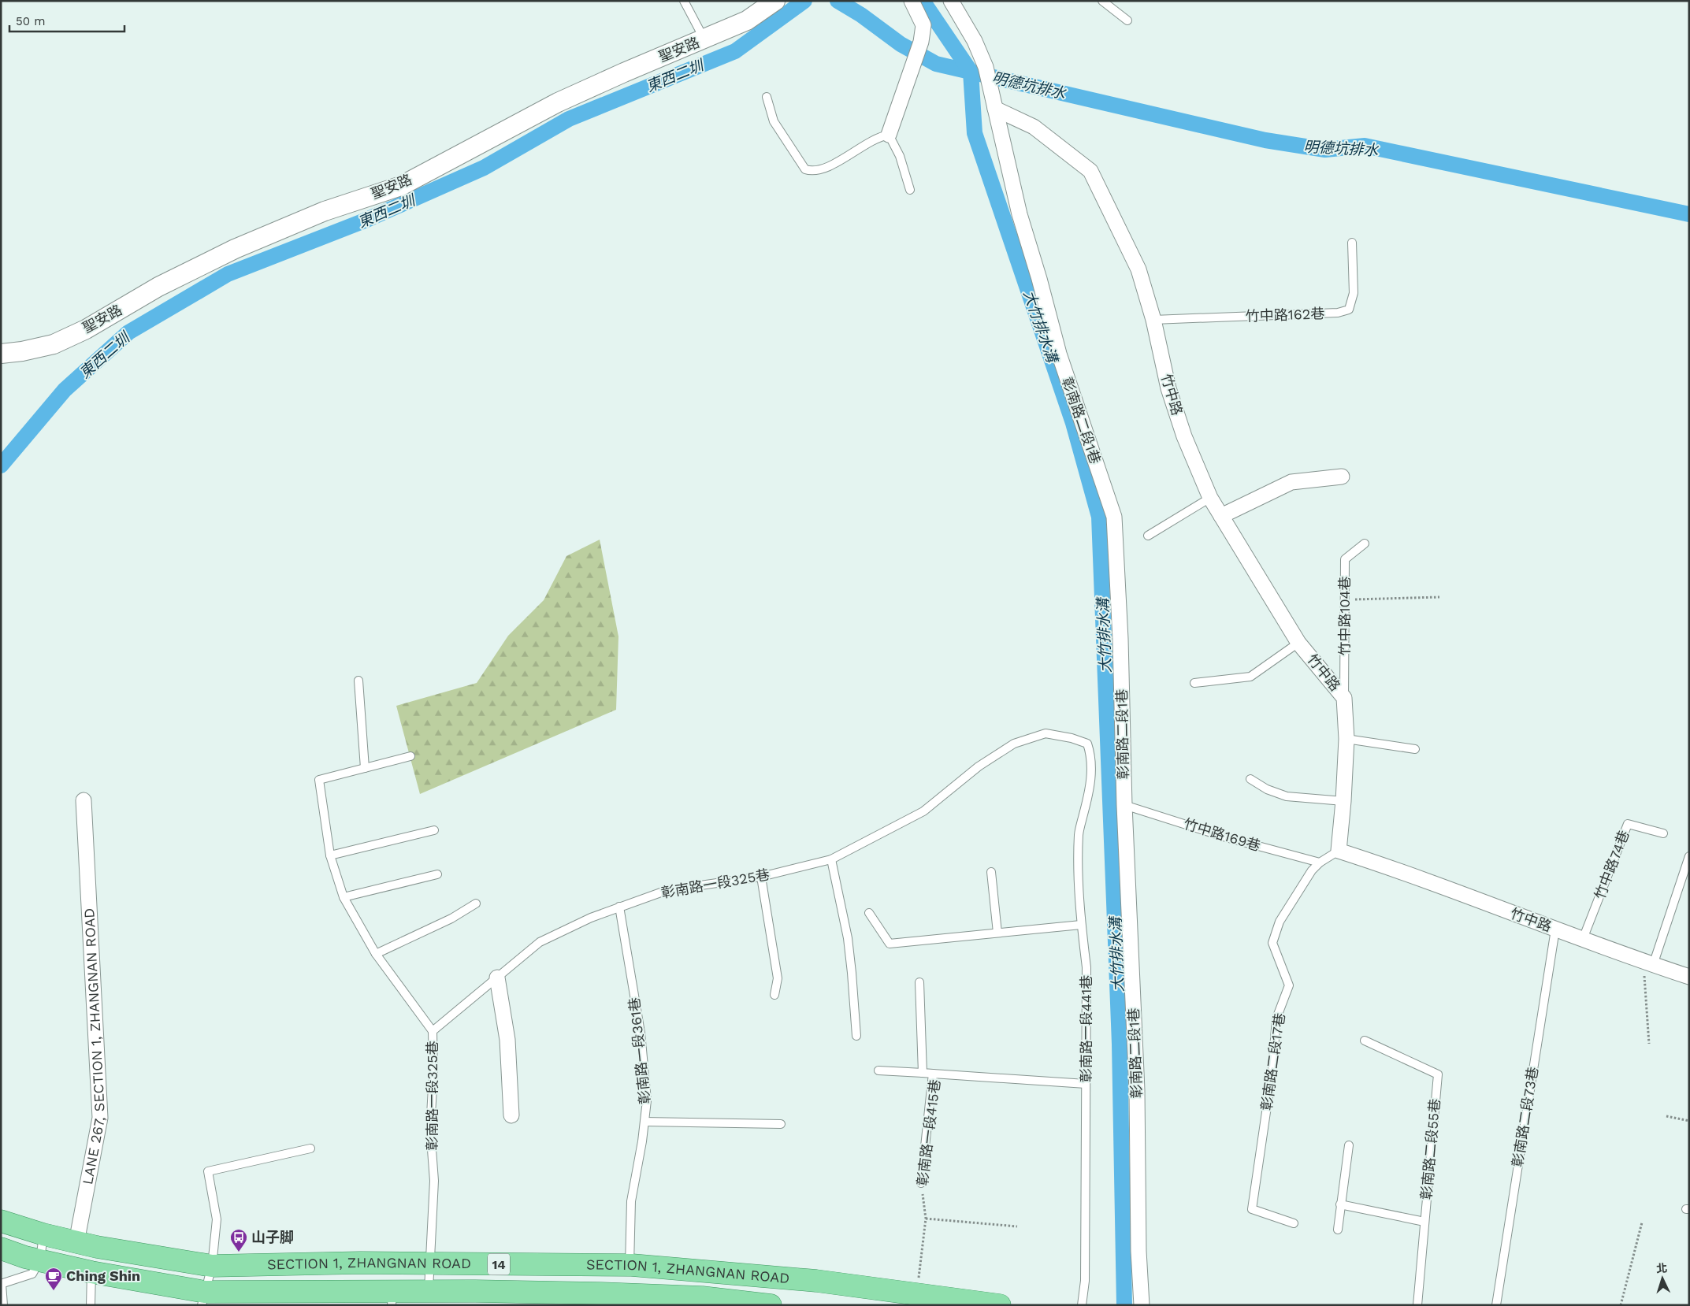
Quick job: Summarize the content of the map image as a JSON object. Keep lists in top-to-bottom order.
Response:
{
  "streets": {
    "main road": ["SECTION 1, ZHANGNAN ROAD", "14"],
    "street": [
      "聖安路",
      "竹中路",
      "彰南路二段1巷",
      "LANE 267, SECTION 1, ZHANGNAN ROAD"
    ],
    "lane": [
      "竹中路162巷",
      "竹中路104巷",
      "竹中路169巷",
      "竹中路74巷",
      "彰南路一段325巷",
      "彰南路一段441巷",
      "彰南路一段361巷",
      "彰南路二段17巷",
      "彰南路二段73巷",
      "彰南路一段415巷",
      "彰南路二段55巷"
    ]
  },
  "crossings": [
    ["竹中路162巷", "竹中路"],
    ["竹中路", "彰南路二段1巷"],
    ["竹中路", "竹中路104巷"],
    ["竹中路", "竹中路74巷"],
    ["竹中路", "彰南路二段17巷"],
    ["竹中路", "彰南路二段73巷"],
    ["彰南路二段1巷", "竹中路169巷"],
    ["竹中路169巷", "彰南路二段17巷"],
    ["彰南路一段325巷", "彰南路一段441巷"],
    ["彰南路一段325巷", "彰南路一段361巷"],
    ["彰南路一段325巷", "SECTION 1, ZHANGNAN ROAD"],
    ["彰南路一段441巷", "彰南路一段415巷"],
    ["LANE 267, SECTION 1, ZHANGNAN ROAD", "SECTION 1, ZHANGNAN ROAD"],
    ["彰南路一段361巷", "SECTION 1, ZHANGNAN ROAD"],
    ["彰南路一段415巷", "SECTION 1, ZHANGNAN ROAD"]
  ],
  "water": ["東西二圳", "明德坑排水", "大竹排水溝"],
  "places": {
    "bus stop": ["山子脚"],
    "cafe": ["Ching Shin"]
  },
  "scale_bar": "50 m",
  "north": "top"
}
